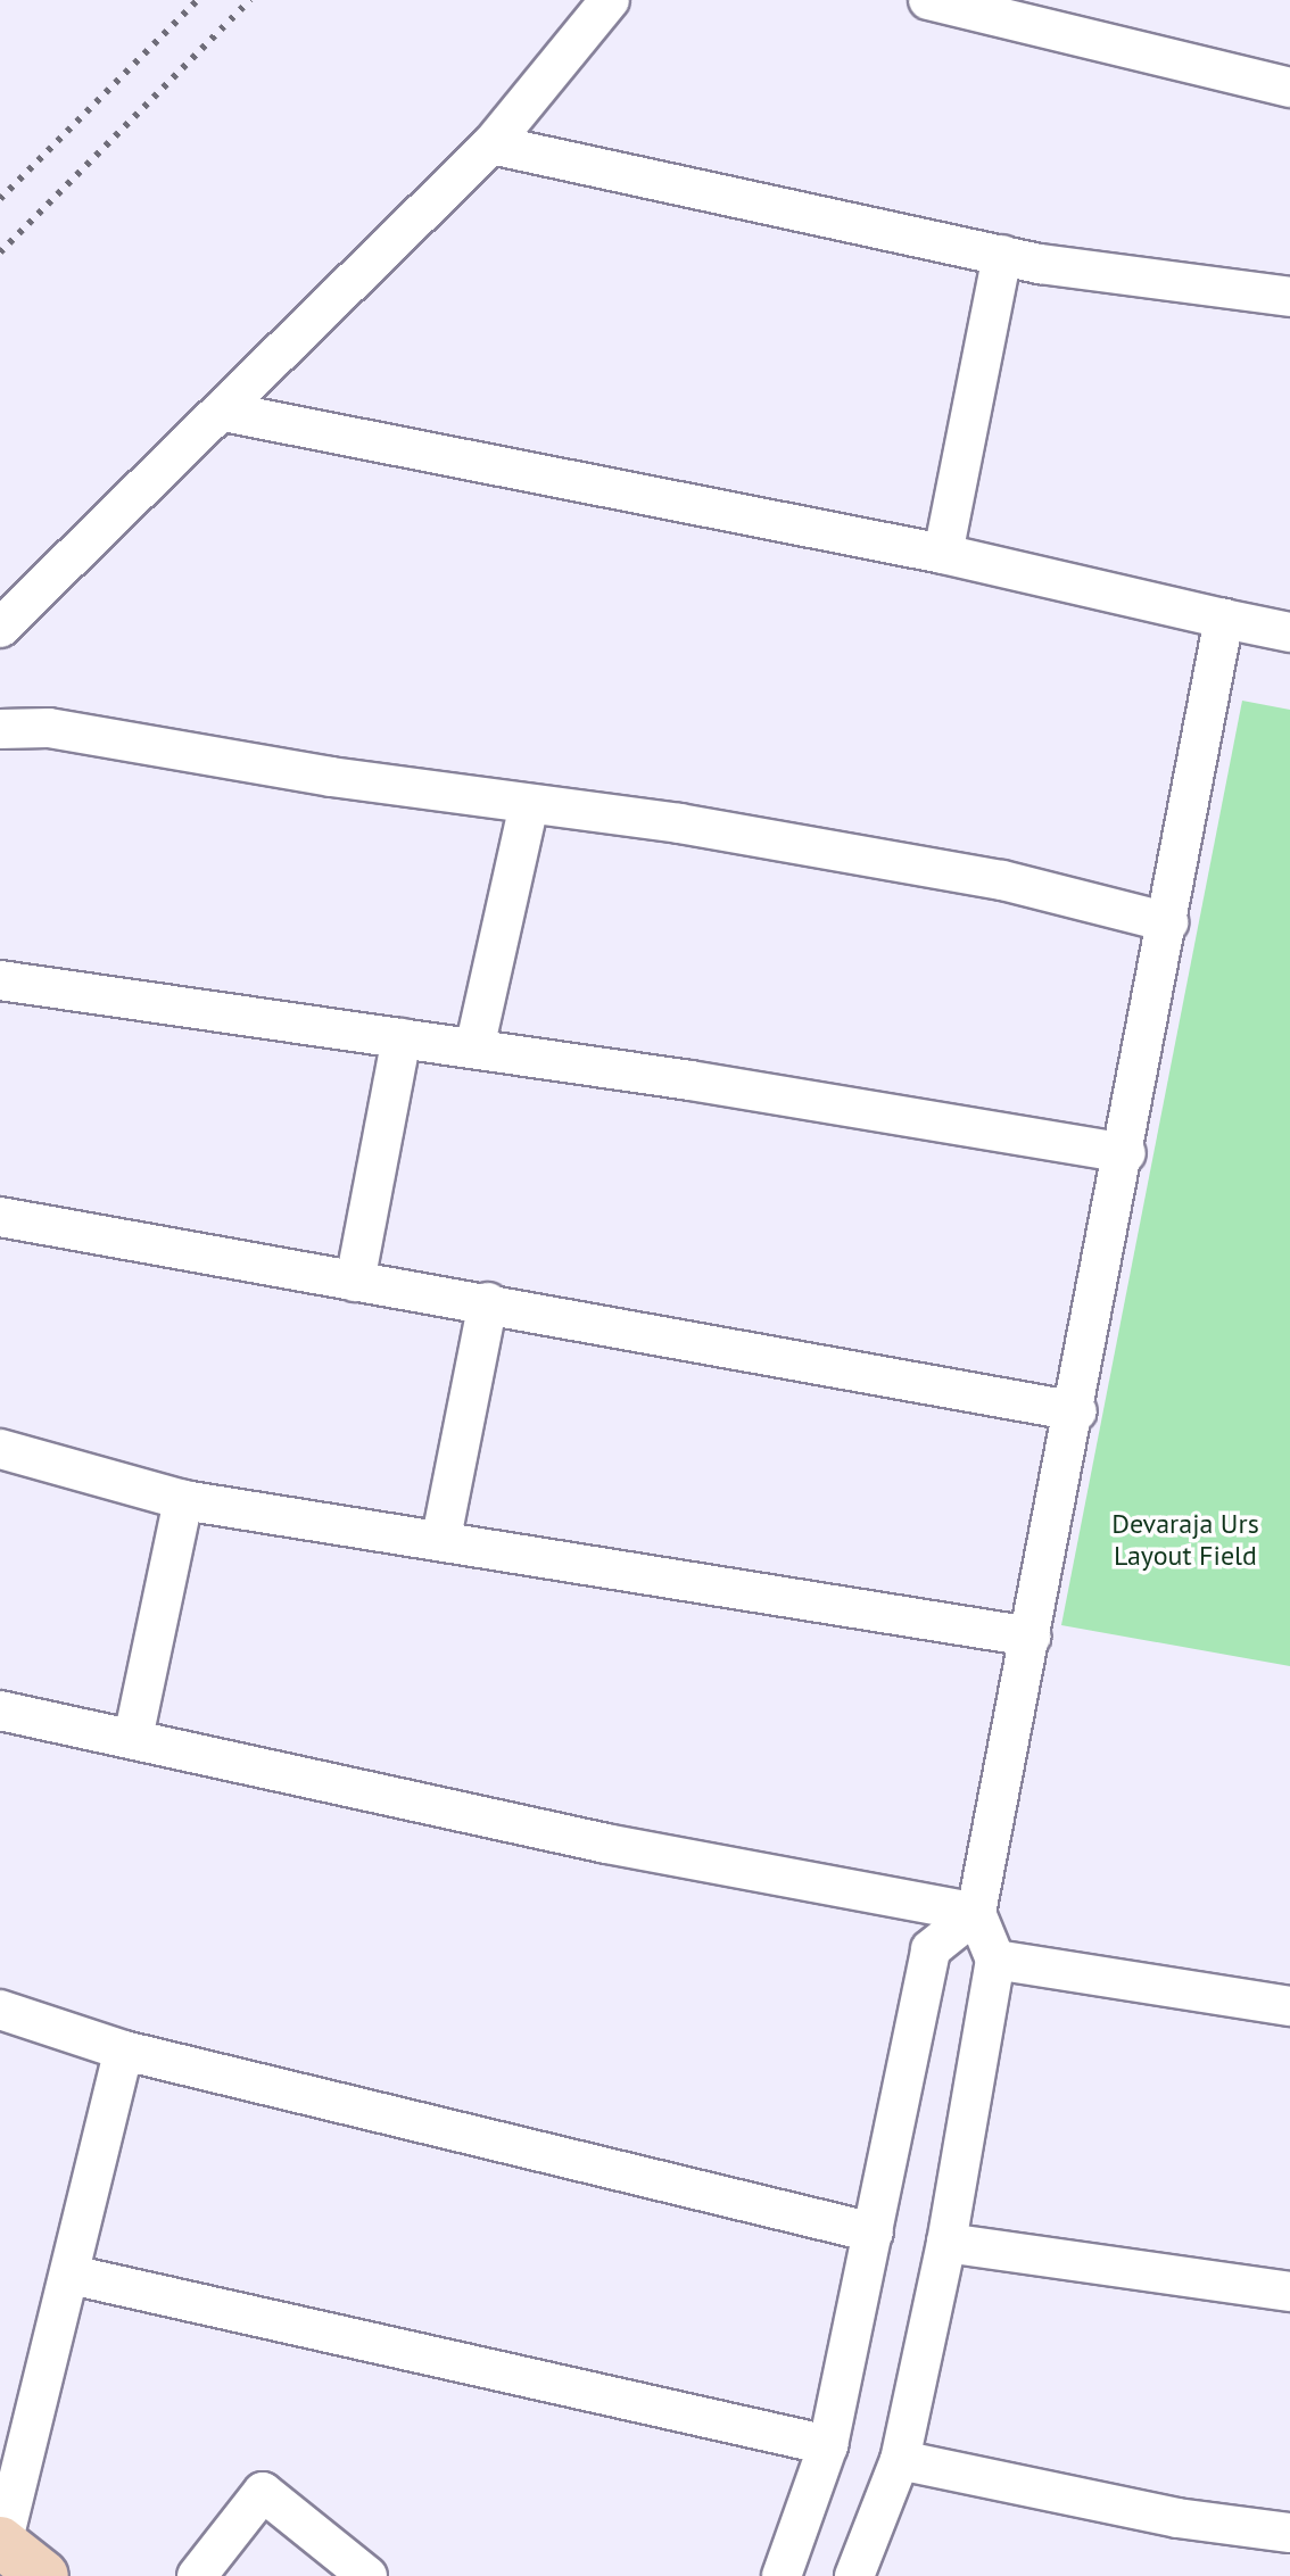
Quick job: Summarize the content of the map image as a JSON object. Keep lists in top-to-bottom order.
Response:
{
  "parks": ["Devaraja Urs Layout Field"]
}
